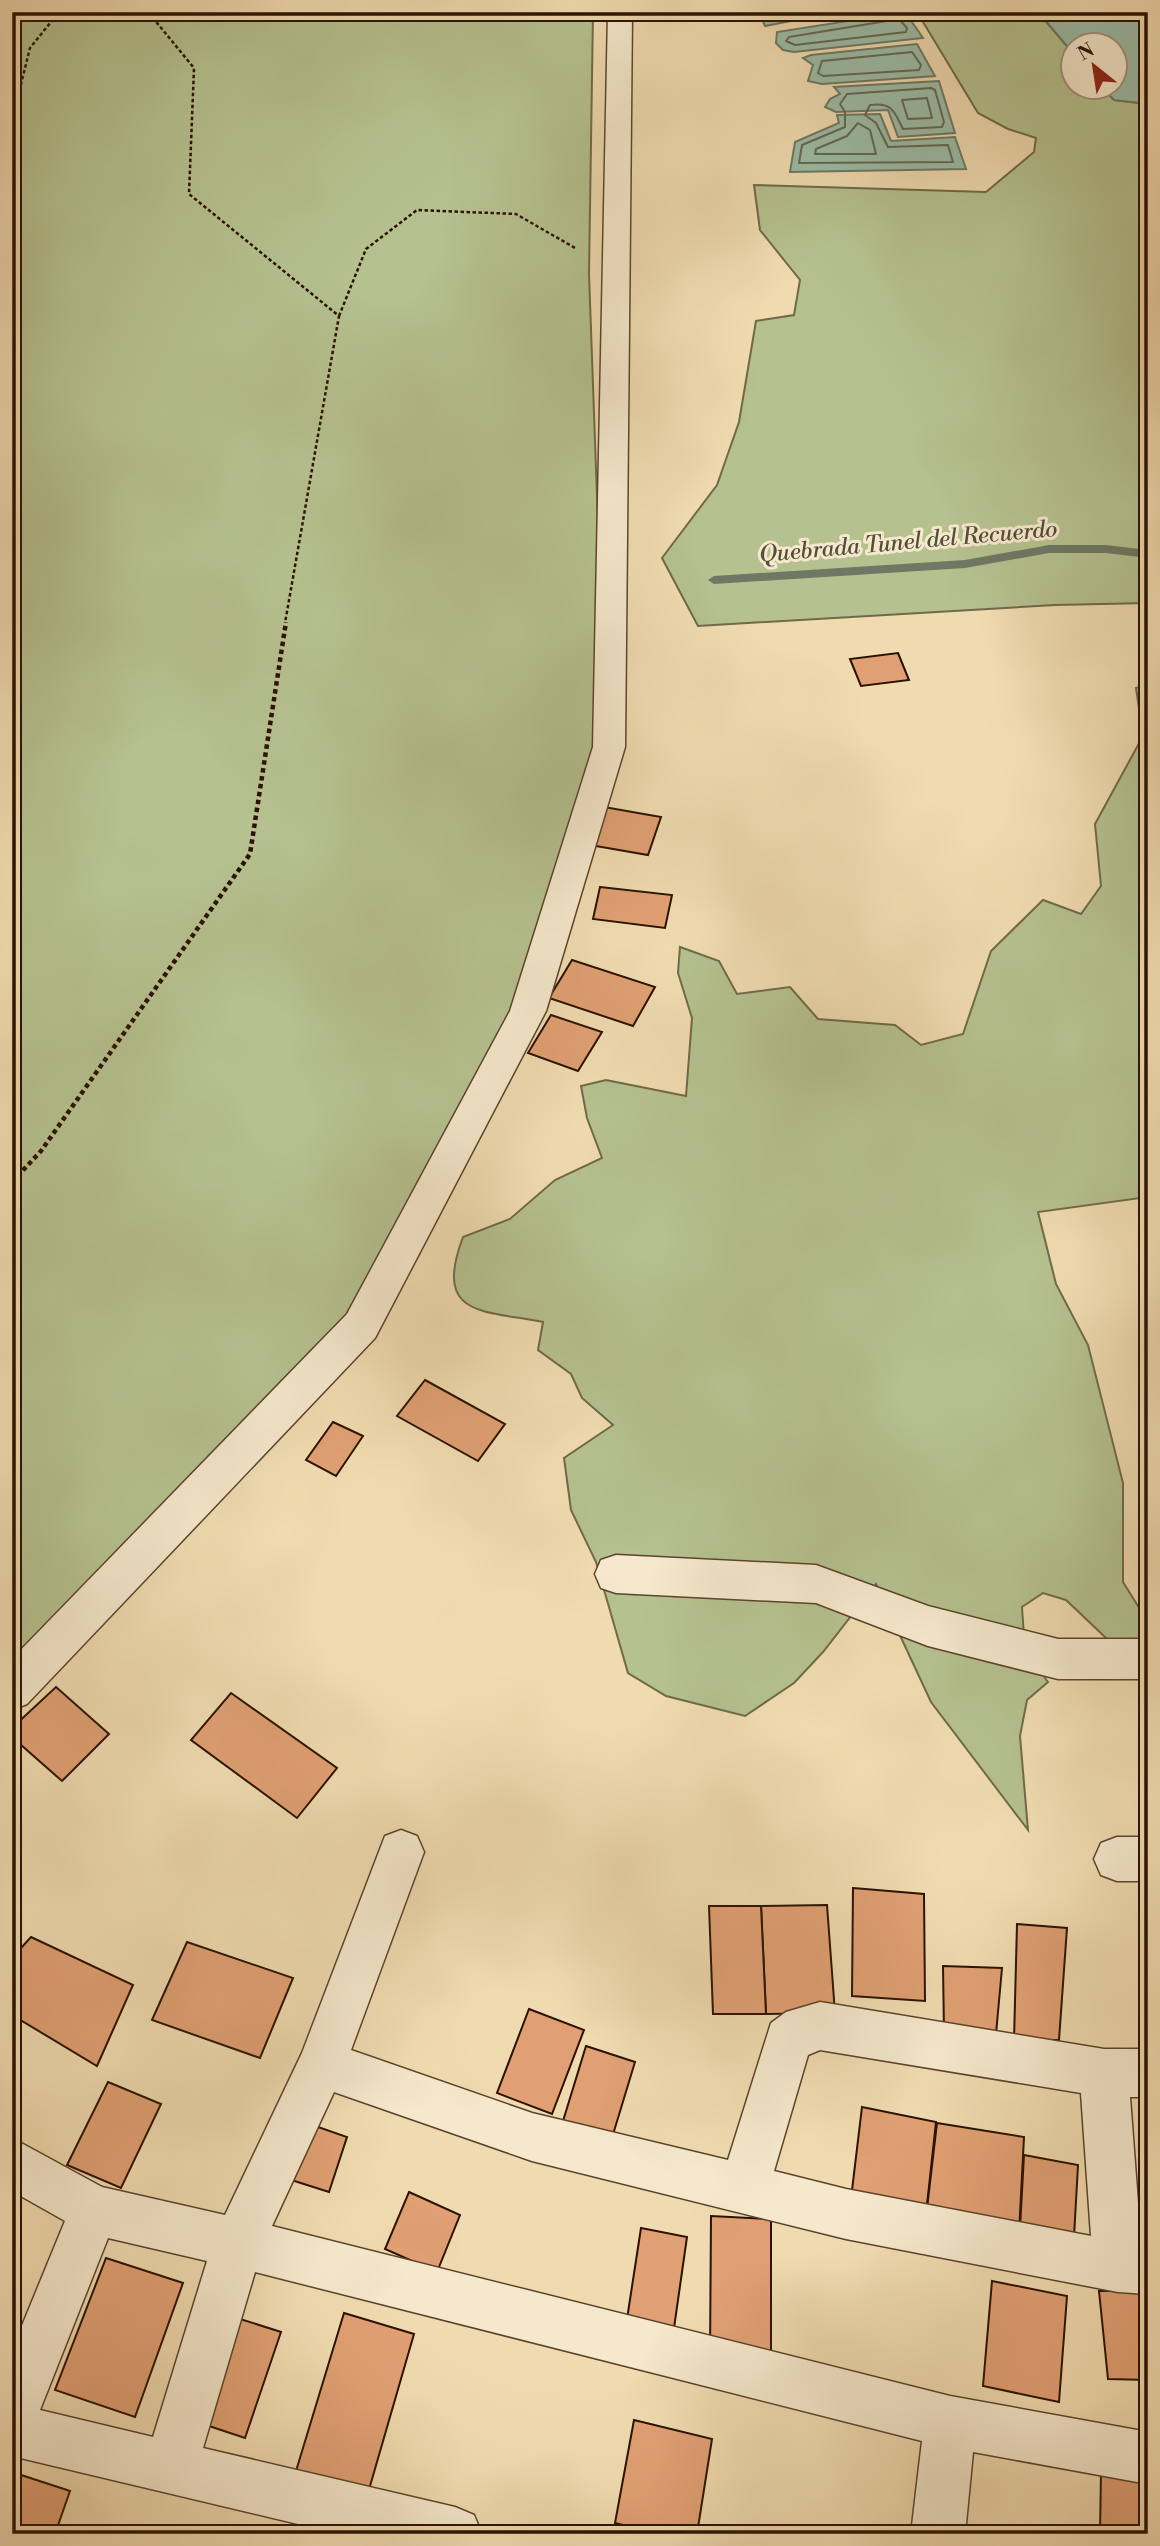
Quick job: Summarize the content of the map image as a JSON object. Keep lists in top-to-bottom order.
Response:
{
  "water": ["Quebrada Tunel del Recuerdo"],
  "north": "top left"
}
